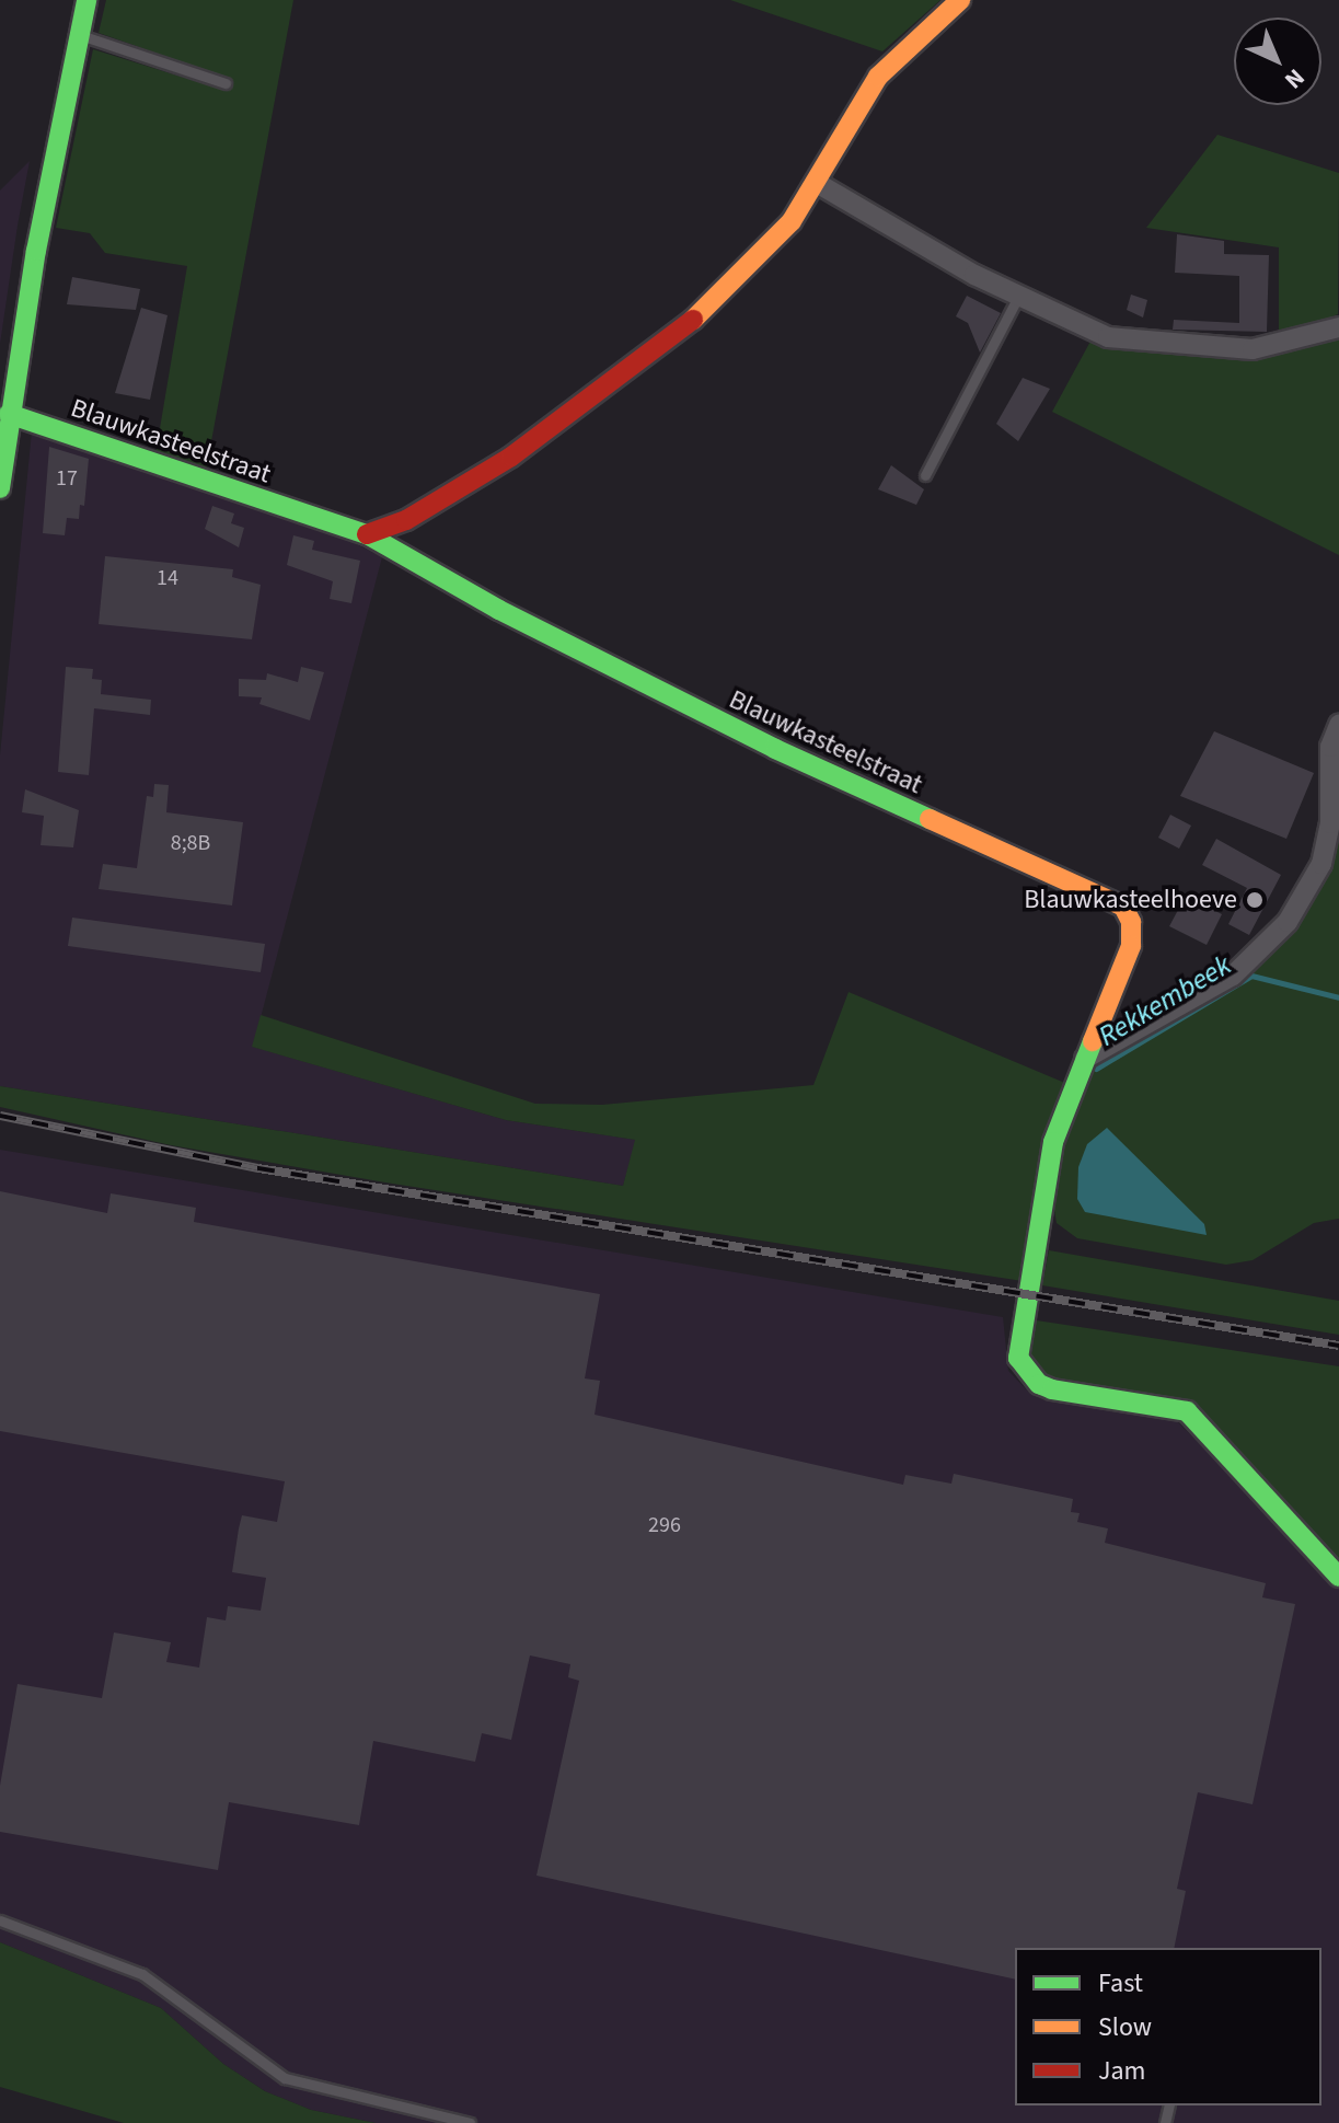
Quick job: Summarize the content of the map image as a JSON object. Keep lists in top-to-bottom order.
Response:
{
  "streets": {
    "street": ["Blauwkasteelstraat"]
  },
  "water": ["Rekkembeek"],
  "places": ["Blauwkasteelhoeve"],
  "house_numbers": [
    "17",
    "14",
    "8;8B",
    "296"
  ],
  "legend": ["Fast", "Slow", "Jam"],
  "north": "bottom right"
}
